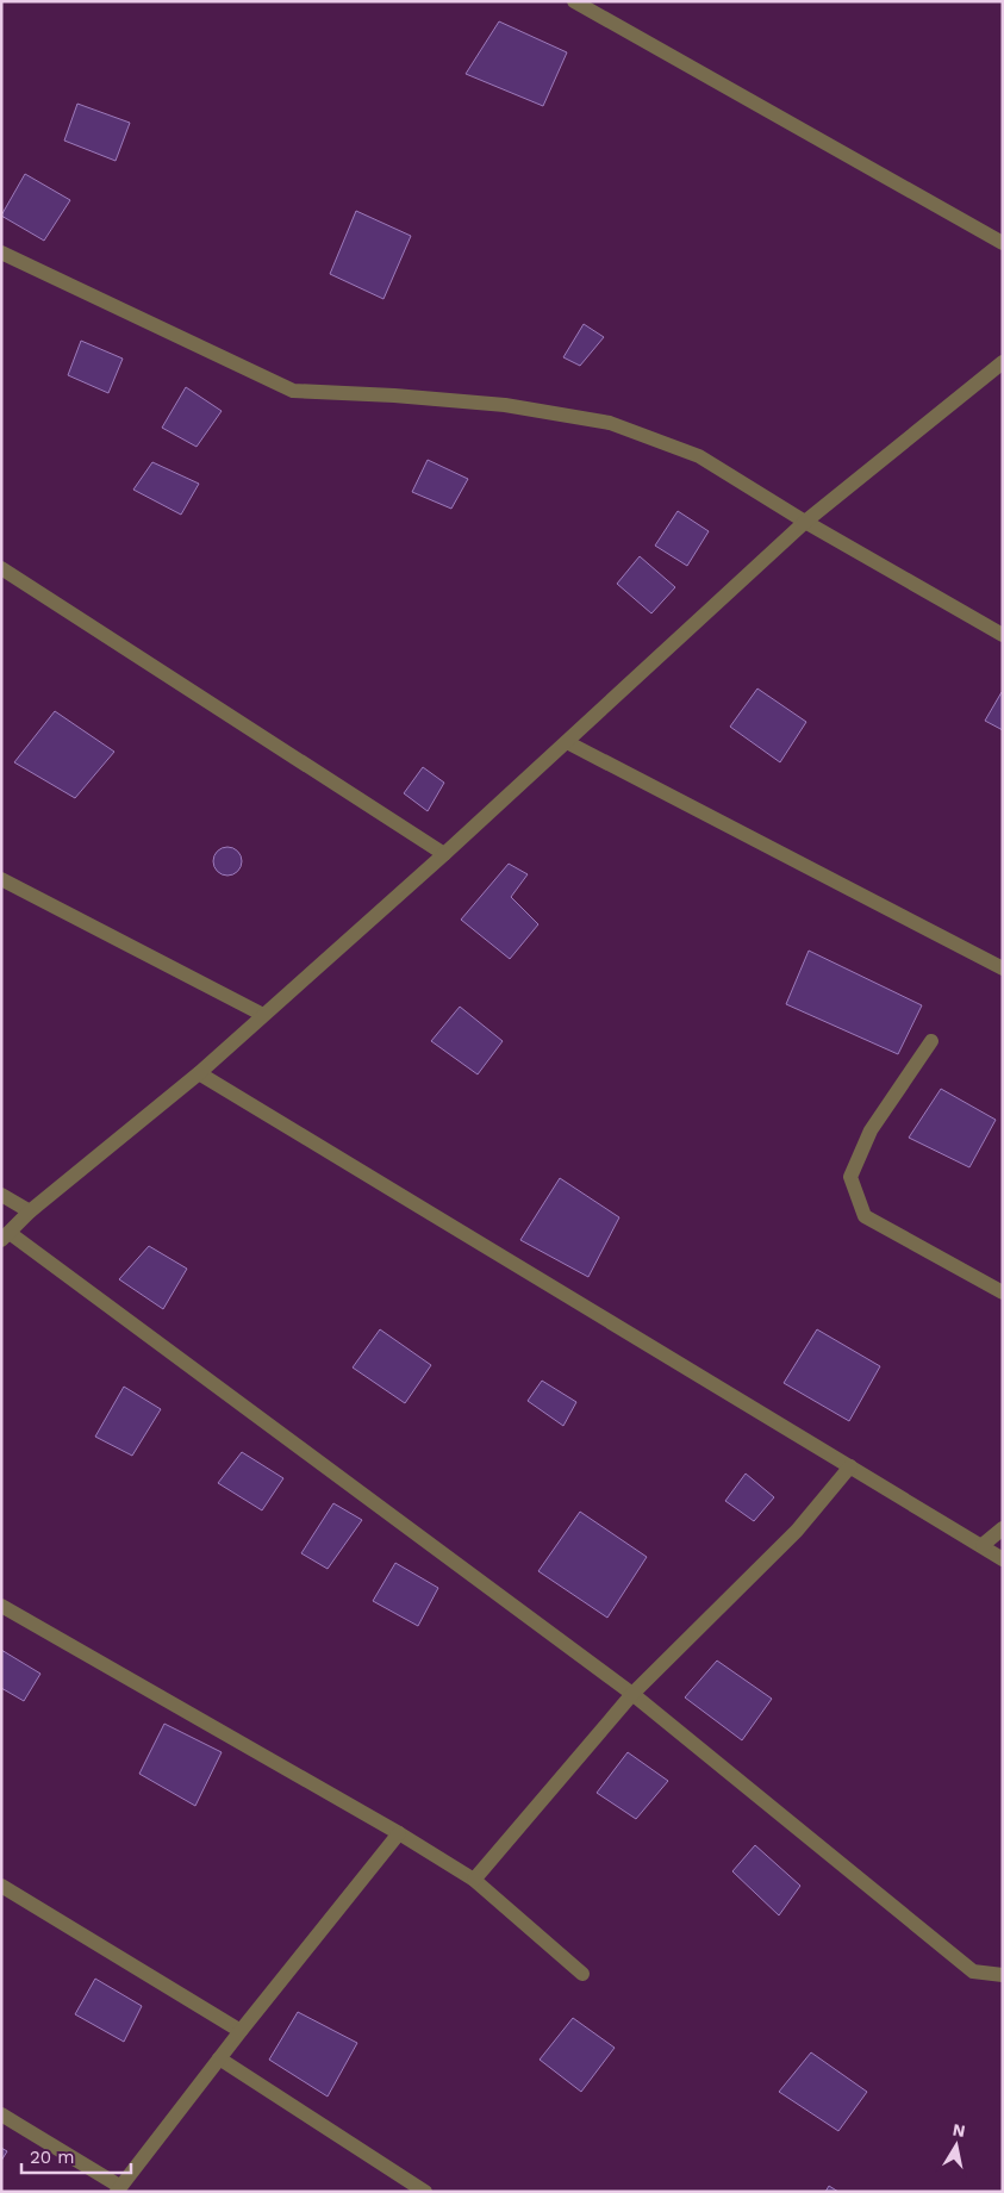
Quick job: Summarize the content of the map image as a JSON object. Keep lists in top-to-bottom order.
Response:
{
  "scale_bar": "20 m",
  "north": "top"
}
